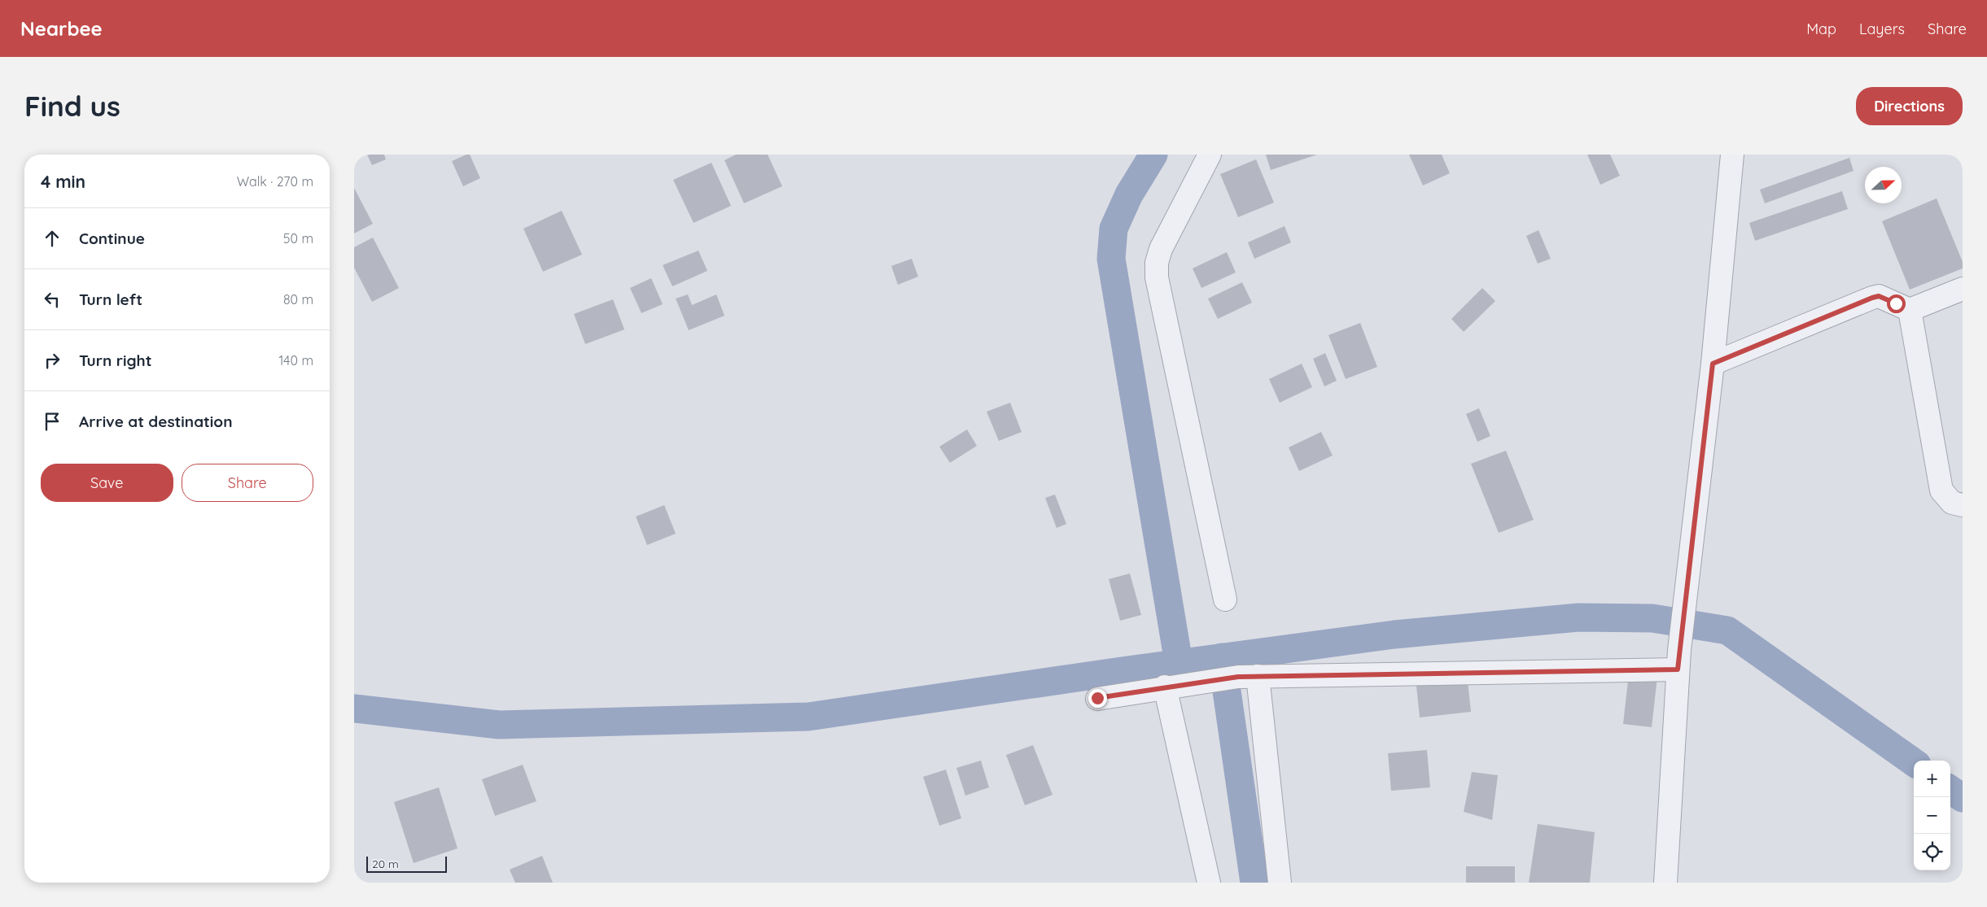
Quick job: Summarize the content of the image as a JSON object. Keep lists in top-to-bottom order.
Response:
{
  "scale_bar": "20 m",
  "north": "right",
  "page": {
    "header": "Nearbee",
    "nav": ["Map", "Layers", "Share"],
    "buttons": [
      "Directions",
      ["Save", "Share"]
    ],
    "title": "Find us",
    "heading": ["4 min", "Walk · 270 m"],
    "list": [
      ["Continue", "50 m"],
      ["Turn left", "80 m"],
      ["Turn right", "140 m"],
      "Arrive at destination"
    ],
    "map_buttons": ["+", "−"],
    "scale": "20 m"
  }
}
